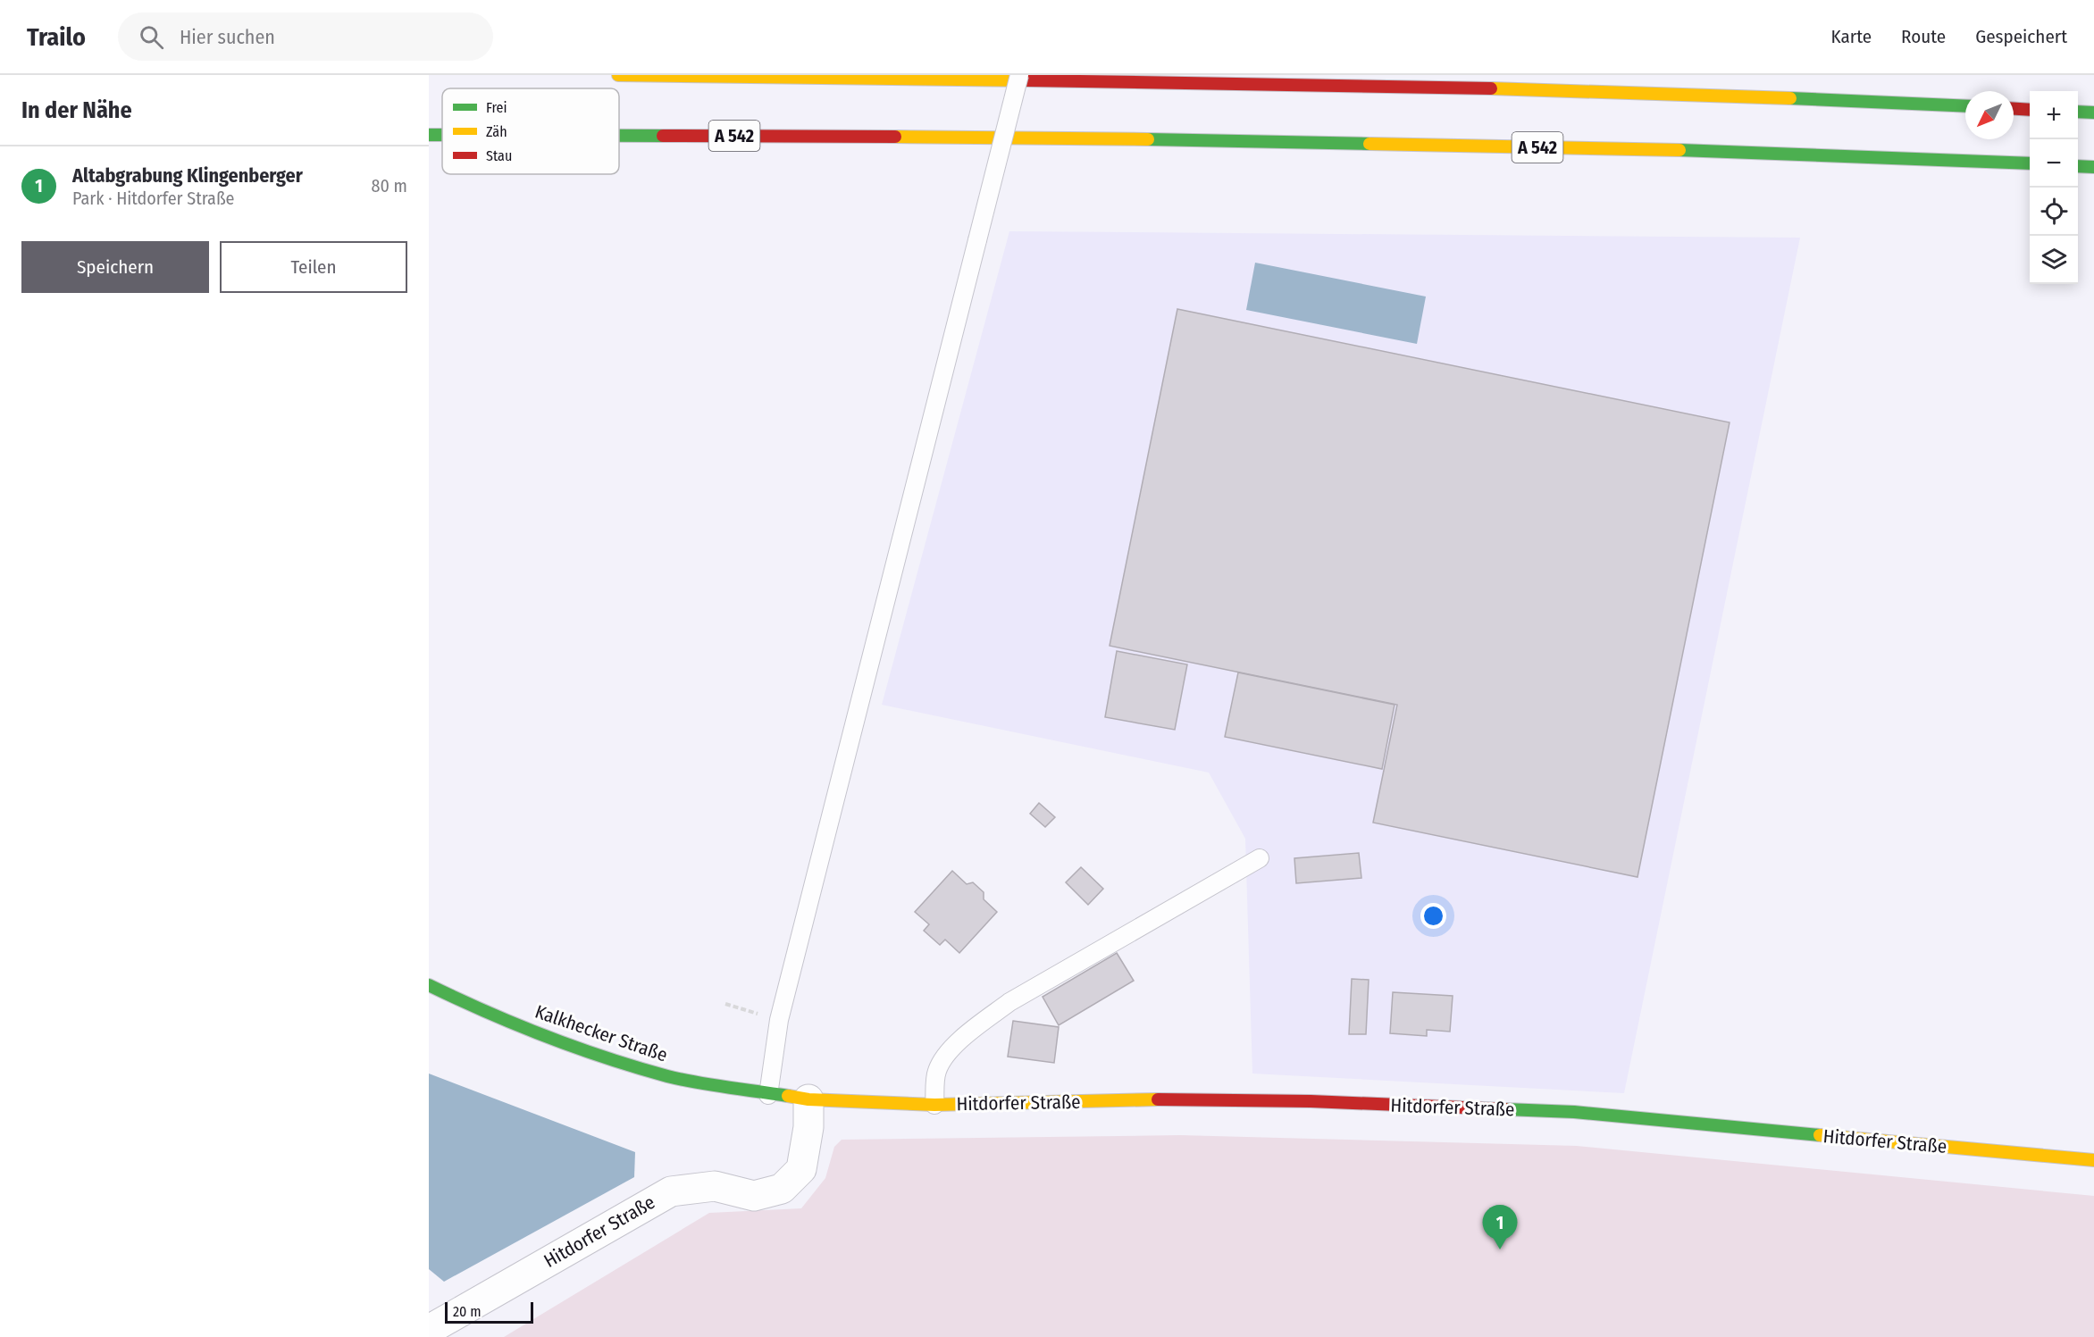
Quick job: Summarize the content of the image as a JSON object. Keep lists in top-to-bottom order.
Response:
{
  "streets": {
    "main road": ["A 542", "Kalkhecker Straße", "Hitdorfer Straße"]
  },
  "crossings": [
    ["Kalkhecker Straße", "Hitdorfer Straße"]
  ],
  "legend": ["Frei", "Zäh", "Stau"],
  "scale_bar": "20 m",
  "north": "bottom left",
  "page": {
    "header": "Trailo",
    "search": "Hier suchen",
    "nav": ["Karte", "Route", "Gespeichert"],
    "heading": "In der Nähe",
    "map_buttons": ["+", "−"],
    "list": [
      {
        "mark": "1",
        "name": "Altabgrabung Klingenberger",
        "note": "Park · Hitdorfer Straße",
        "value": "80 m"
      }
    ],
    "buttons": ["Speichern", "Teilen"],
    "pins": "1",
    "scale": "20 m"
  }
}
